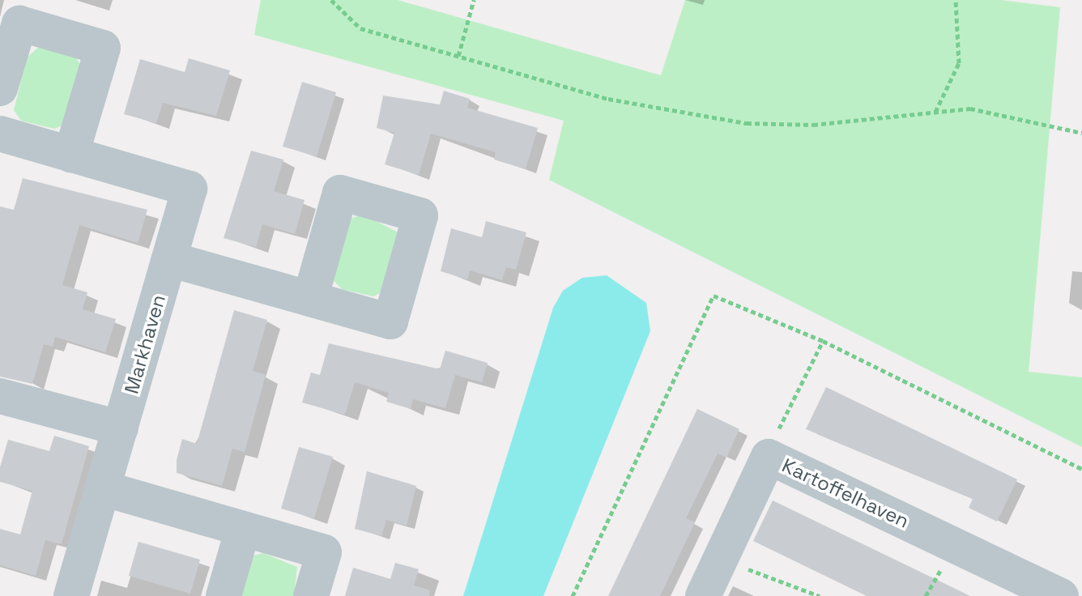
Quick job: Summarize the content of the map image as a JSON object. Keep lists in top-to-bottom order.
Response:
{
  "streets": {
    "street": ["Markhaven", "Kartoffelhaven"]
  }
}
